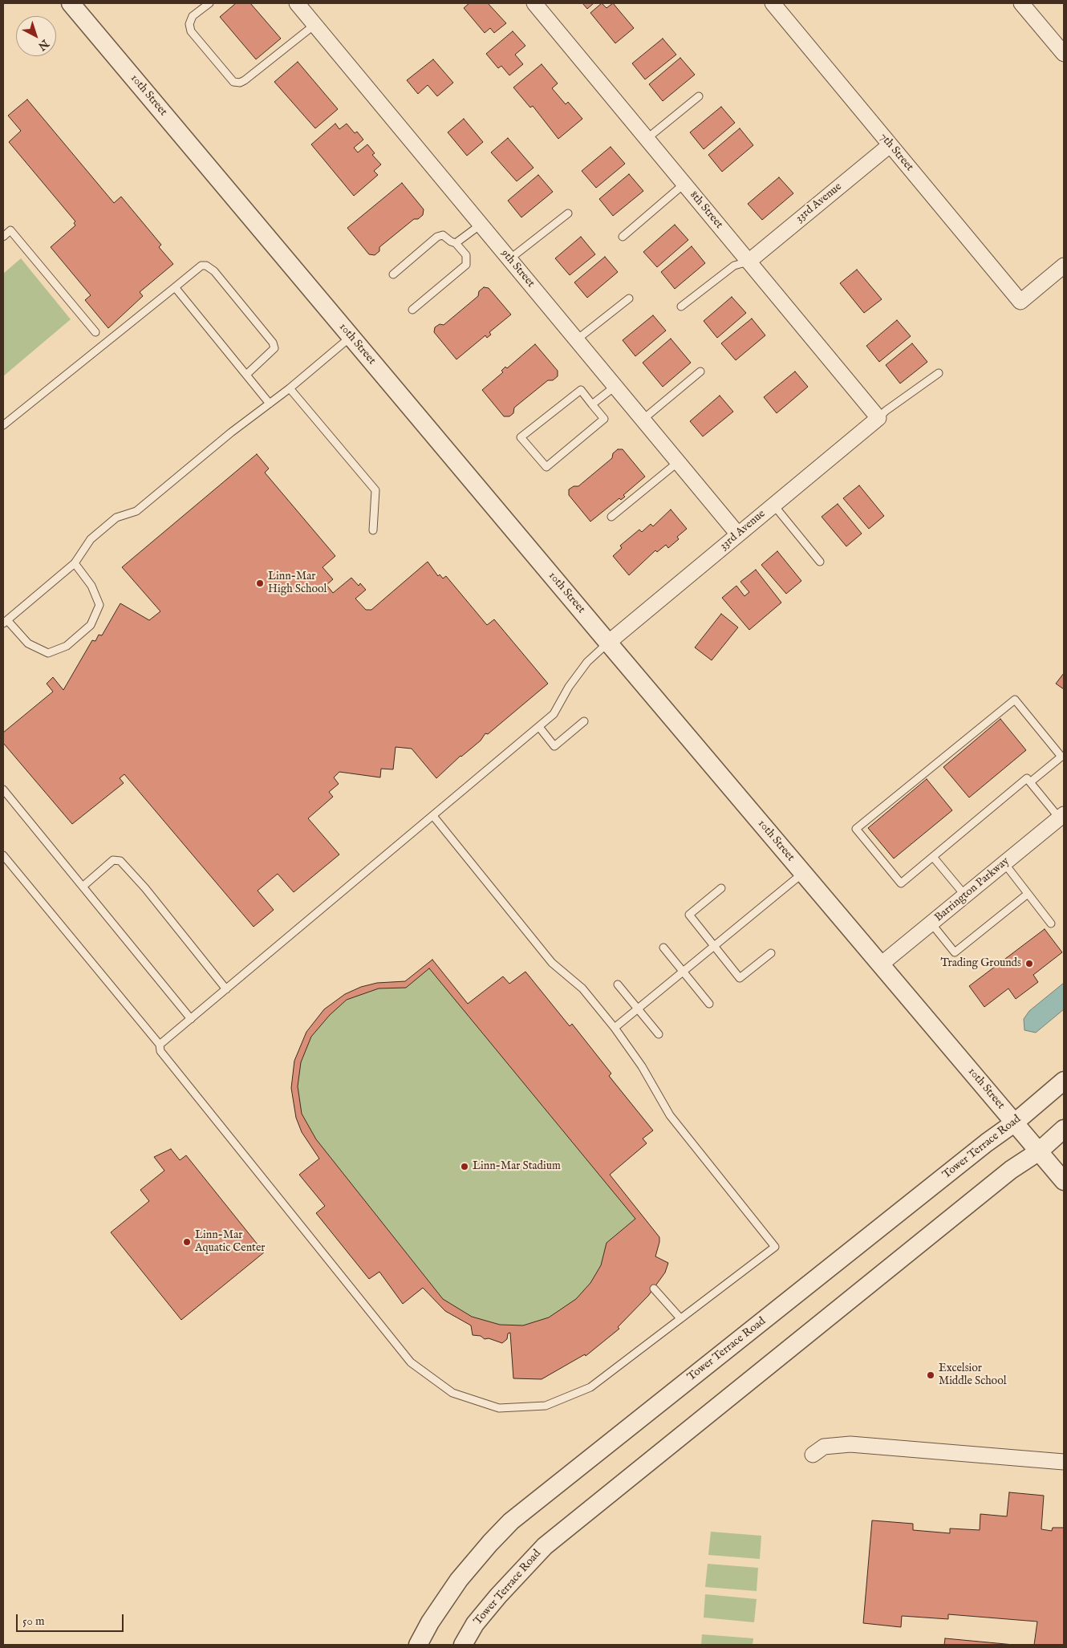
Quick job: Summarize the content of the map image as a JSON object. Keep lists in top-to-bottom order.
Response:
{
  "streets": {
    "street": [
      "10th Street",
      "7th Street",
      "33rd Avenue",
      "8th Street",
      "9th Street",
      "Barrington Parkway",
      "Tower Terrace Road"
    ]
  },
  "crossings": [
    ["10th Street", "33rd Avenue"],
    ["10th Street", "Barrington Parkway"],
    ["10th Street", "Tower Terrace Road"],
    ["7th Street", "33rd Avenue"],
    ["33rd Avenue", "8th Street"],
    ["33rd Avenue", "9th Street"]
  ],
  "places": [
    "Linn-Mar High School",
    "Trading Grounds",
    "Linn-Mar Stadium",
    "Linn-Mar Aquatic Center",
    "Excelsior Middle School"
  ],
  "scale_bar": "50 m",
  "north": "bottom right"
}
